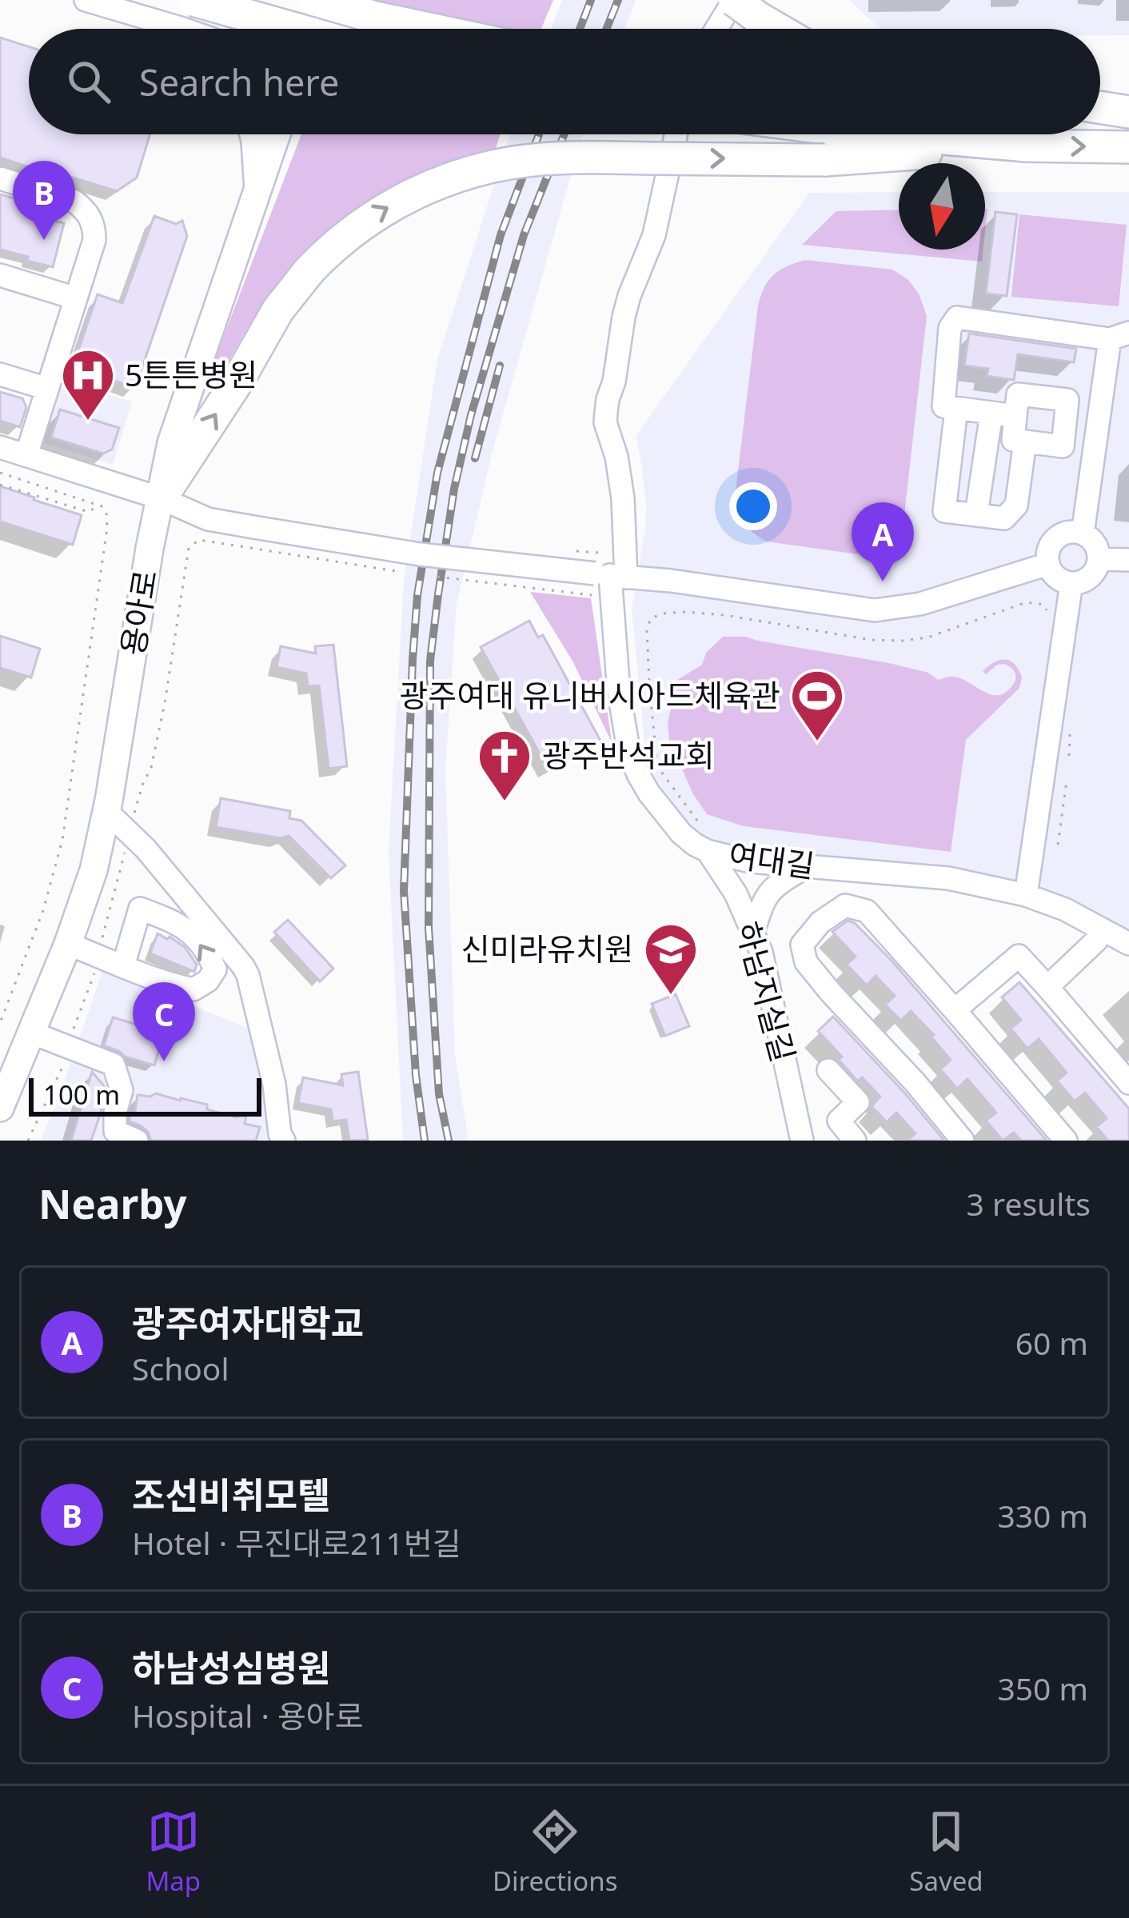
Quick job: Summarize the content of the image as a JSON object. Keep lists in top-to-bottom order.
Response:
{
  "streets": {
    "main road": ["용아로"],
    "street": ["여대길", "하남지실길"]
  },
  "crossings": [
    ["여대길", "하남지실길"]
  ],
  "places": {
    "hospital": ["5튼튼병원"],
    "sports": ["광주여대 유니버시아드체육관"],
    "church": ["광주반석교회"],
    "school or university": ["신미라유치원"]
  },
  "scale_bar": "100 m",
  "north": "bottom",
  "page": {
    "search": "Search here",
    "pins": ["B", "A", "C"],
    "scale": "100 m",
    "heading": ["Nearby", "3 results"],
    "list": [
      {
        "mark": "A",
        "name": "광주여자대학교",
        "note": "School",
        "value": "60 m"
      },
      {
        "mark": "B",
        "name": "조선비취모텔",
        "note": "Hotel · 무진대로211번길",
        "value": "330 m"
      },
      {
        "mark": "C",
        "name": "하남성심병원",
        "note": "Hospital · 용아로",
        "value": "350 m"
      }
    ],
    "nav": ["Map", "Directions", "Saved"]
  }
}
